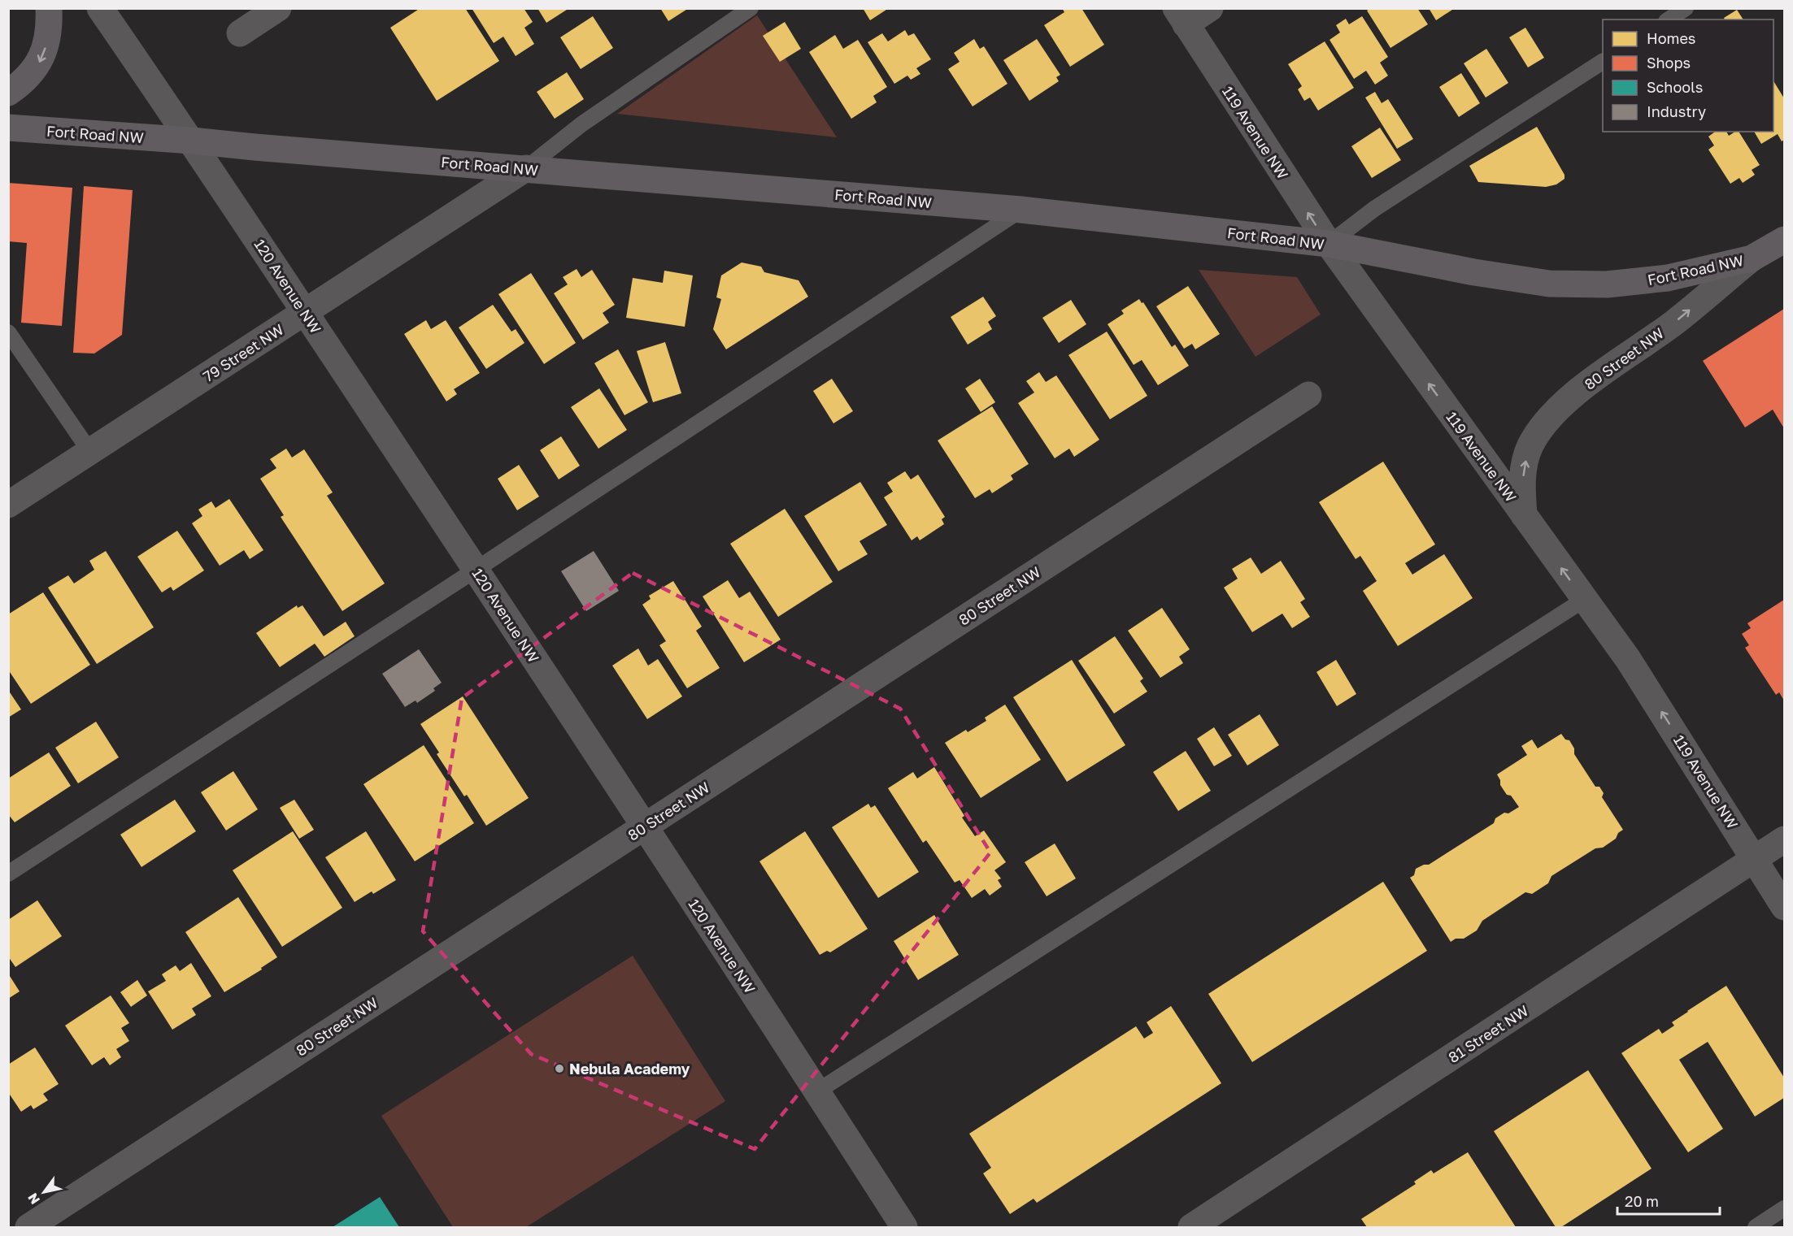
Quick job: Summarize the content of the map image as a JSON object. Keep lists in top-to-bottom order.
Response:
{
  "streets": {
    "street": [
      "119 Avenue NW",
      "Fort Road NW",
      "120 Avenue NW",
      "79 Street NW",
      "80 Street NW",
      "81 Street NW"
    ]
  },
  "crossings": [
    ["119 Avenue NW", "Fort Road NW"],
    ["119 Avenue NW", "80 Street NW"],
    ["119 Avenue NW", "81 Street NW"],
    ["Fort Road NW", "120 Avenue NW"],
    ["Fort Road NW", "79 Street NW"],
    ["Fort Road NW", "80 Street NW"],
    ["120 Avenue NW", "79 Street NW"],
    ["120 Avenue NW", "80 Street NW"]
  ],
  "one_way": ["119 Avenue NW"],
  "places": ["Nebula Academy"],
  "legend": [
    "Homes",
    "Shops",
    "Schools",
    "Industry"
  ],
  "scale_bar": "20 m",
  "north": "bottom left"
}
